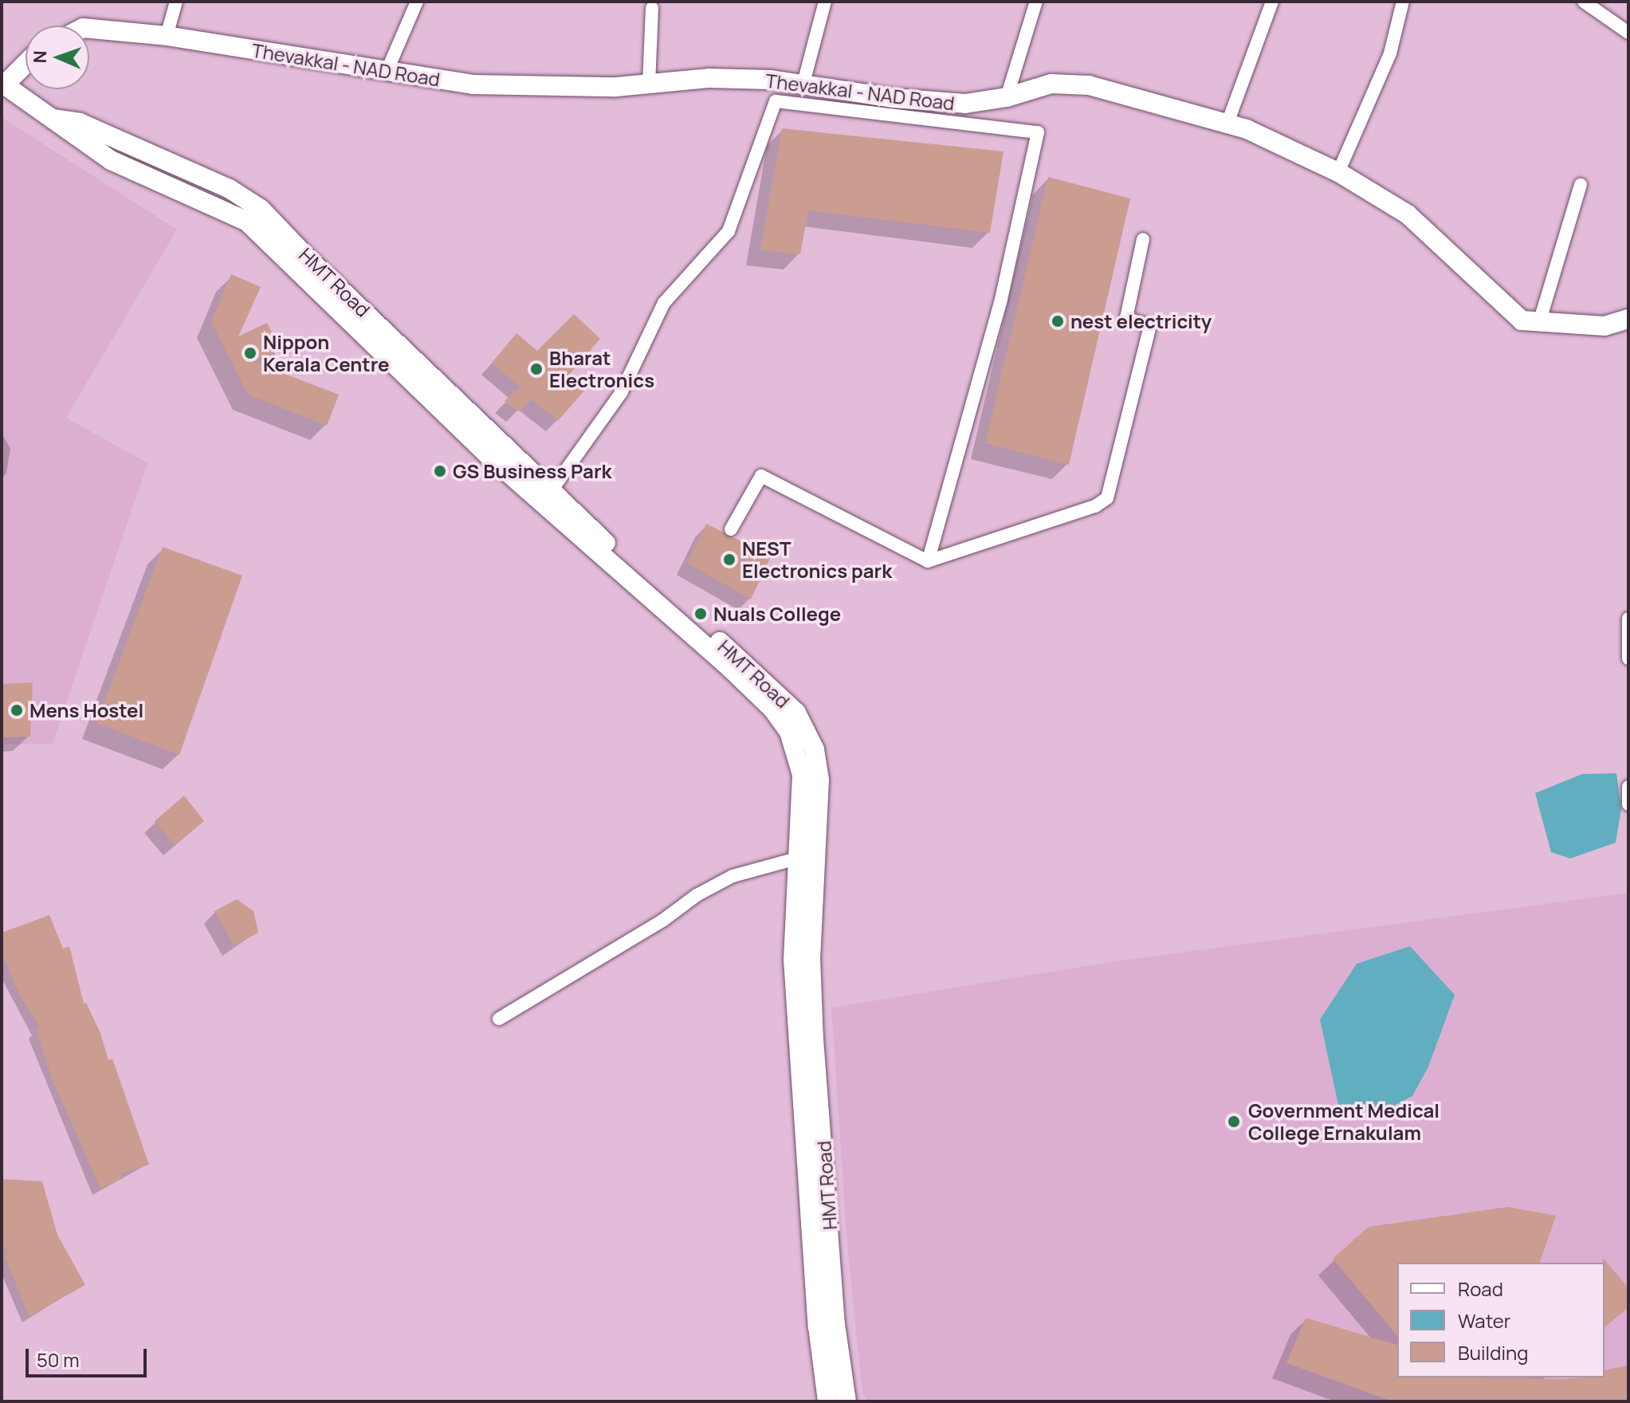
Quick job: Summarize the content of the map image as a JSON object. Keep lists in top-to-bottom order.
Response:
{
  "streets": {
    "main road": ["Thevakkal - NAD Road", "HMT Road"]
  },
  "places": [
    "nest electricity",
    "Nippon Kerala Centre",
    "Bharat Electronics",
    "GS Business Park",
    "NEST Electronics park",
    "Nuals College",
    "Mens Hostel",
    "Government Medical College Ernakulam"
  ],
  "legend": ["Road", "Water", "Building"],
  "scale_bar": "50 m",
  "north": "left"
}
